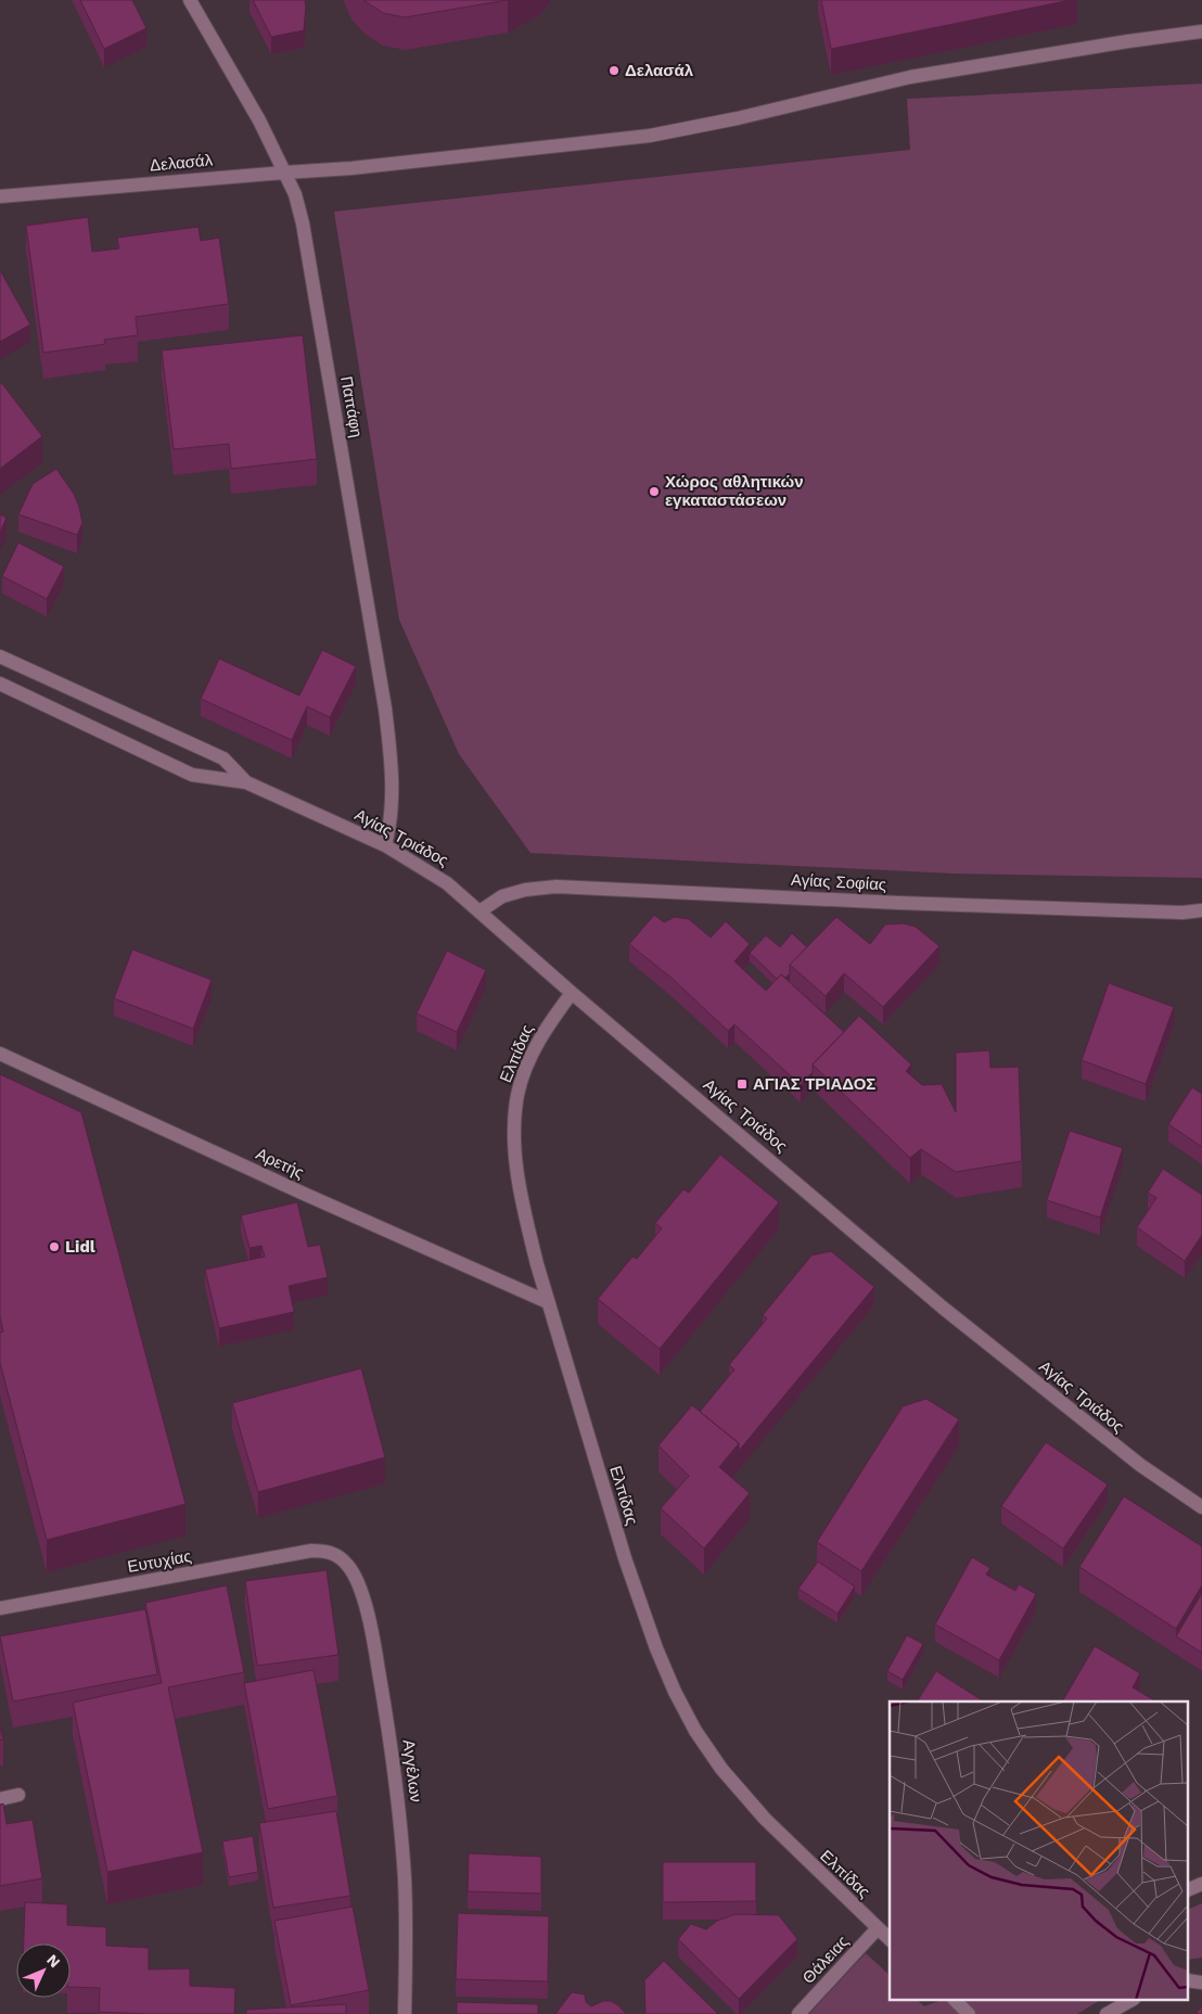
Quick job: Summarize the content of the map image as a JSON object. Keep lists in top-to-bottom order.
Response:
{
  "streets": {
    "street": [
      "Δελασάλ",
      "Παπάφη",
      "Αγίας Τριάδος",
      "Αγίας Σοφίας",
      "Ελπίδας",
      "Αρετής",
      "Ευτυχίας",
      "Αγγέλων",
      "Θάλειας"
    ]
  },
  "crossings": [
    ["Δελασάλ", "Παπάφη"],
    ["Παπάφη", "Αγίας Τριάδος"],
    ["Αγίας Τριάδος", "Αγίας Σοφίας"],
    ["Αγίας Τριάδος", "Ελπίδας"],
    ["Ελπίδας", "Αρετής"],
    ["Ελπίδας", "Θάλειας"],
    ["Ευτυχίας", "Αγγέλων"]
  ],
  "places": {
    "other": ["Δελασάλ", "Χώρος αθλητικών εγκαταστάσεων", "Lidl"],
    "transit": ["ΑΓΙΑΣ ΤΡΙΑΔΟΣ"]
  },
  "north": "top right"
}
